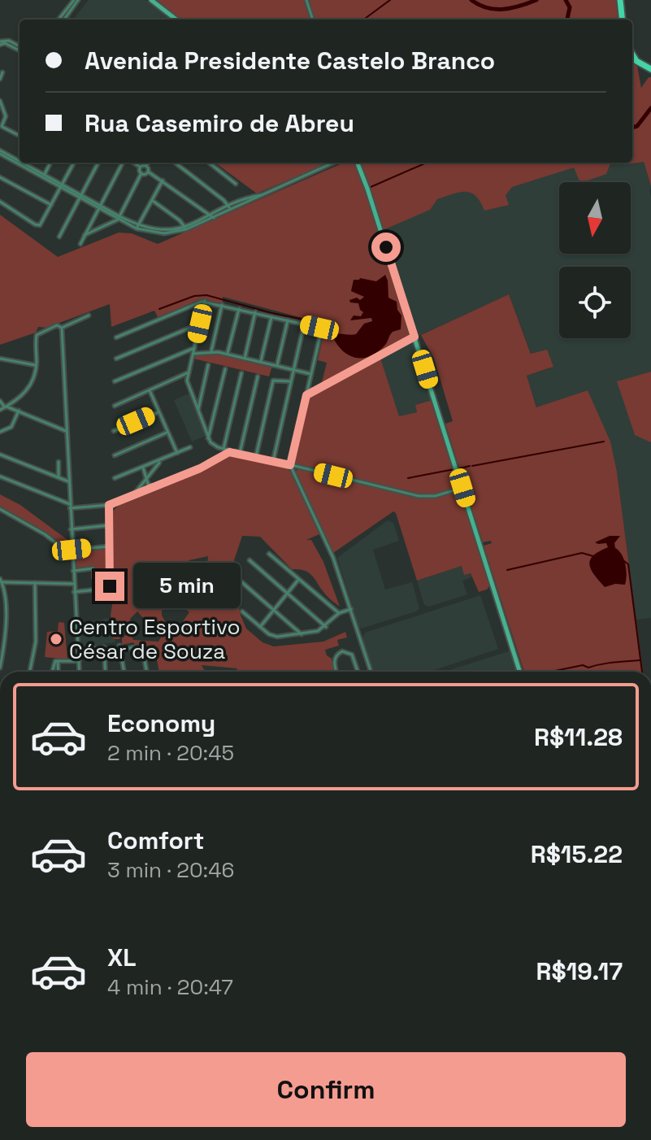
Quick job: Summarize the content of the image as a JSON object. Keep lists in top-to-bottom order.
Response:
{
  "places": ["Centro Esportivo César de Souza"],
  "north": "bottom",
  "page": {
    "banner": ["Avenida Presidente Castelo Branco", "Rua Casemiro de Abreu"],
    "bubble": "5 min",
    "list": [
      {
        "name": "Economy",
        "note": "2 min · 20:45",
        "value": "R$11.28"
      },
      {
        "name": "Comfort",
        "note": "3 min · 20:46",
        "value": "R$15.22"
      },
      {
        "name": "XL",
        "note": "4 min · 20:47",
        "value": "R$19.17"
      }
    ],
    "buttons": "Confirm"
  }
}
